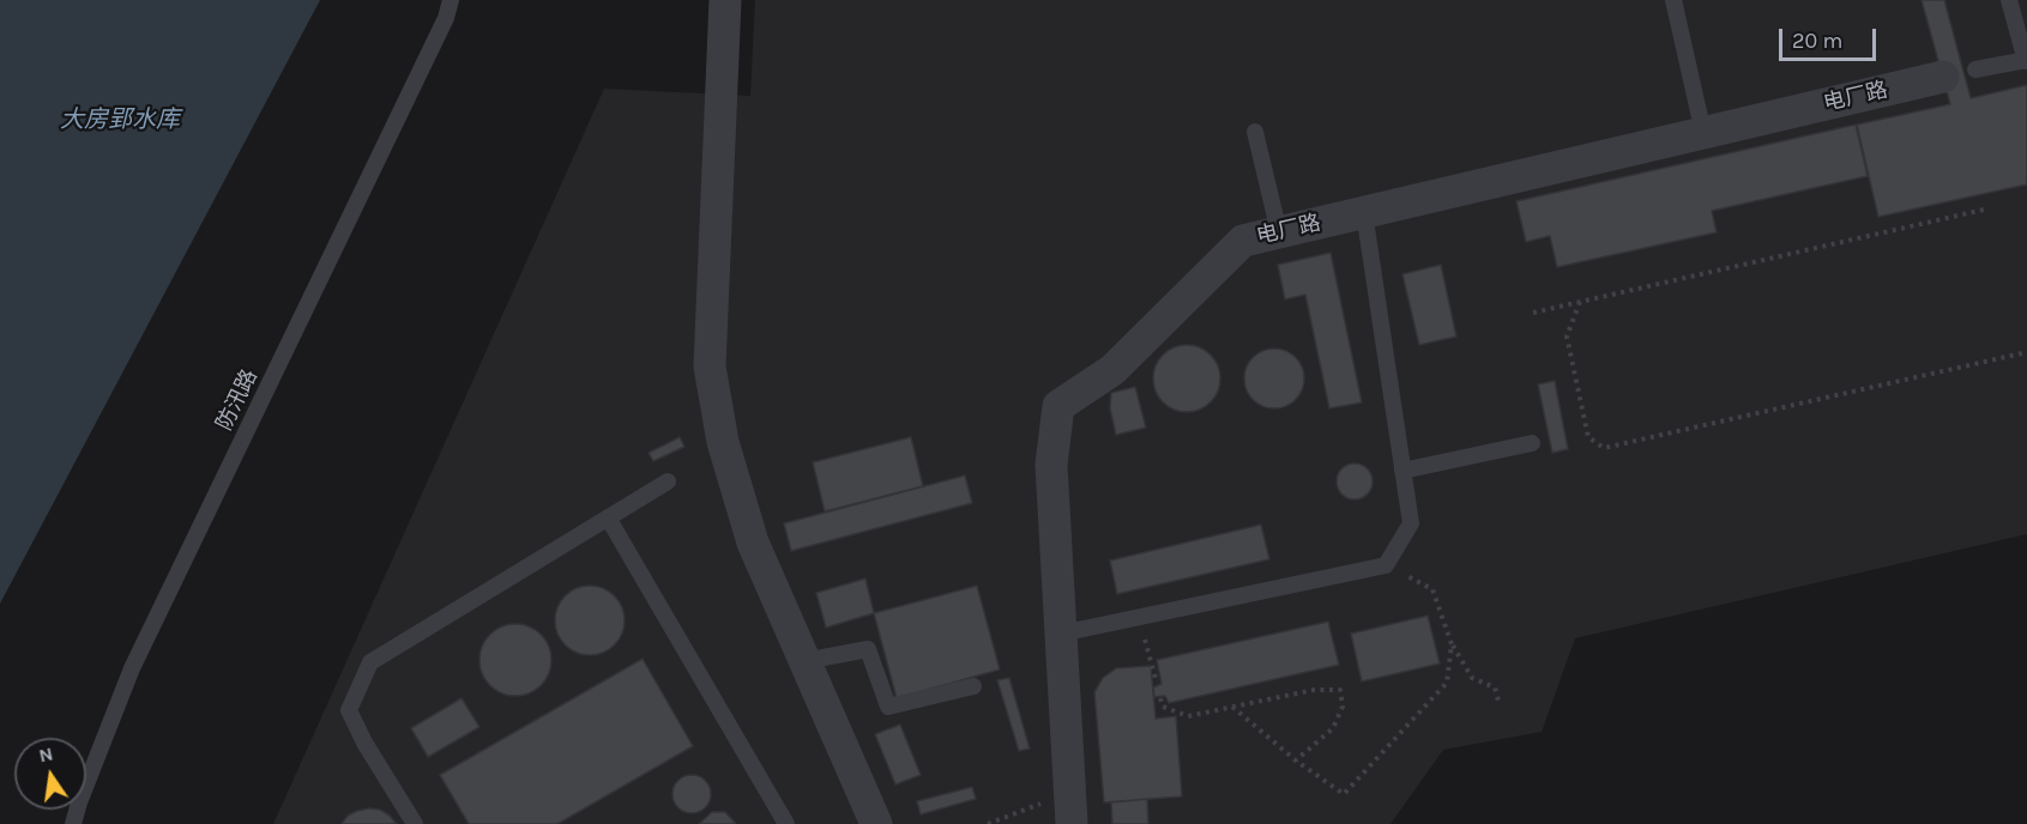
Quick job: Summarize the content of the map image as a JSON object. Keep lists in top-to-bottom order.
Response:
{
  "streets": {
    "street": ["电厂路"],
    "lane": ["防汛路"]
  },
  "water": ["大房郢水库"],
  "scale_bar": "20 m",
  "north": "top"
}
